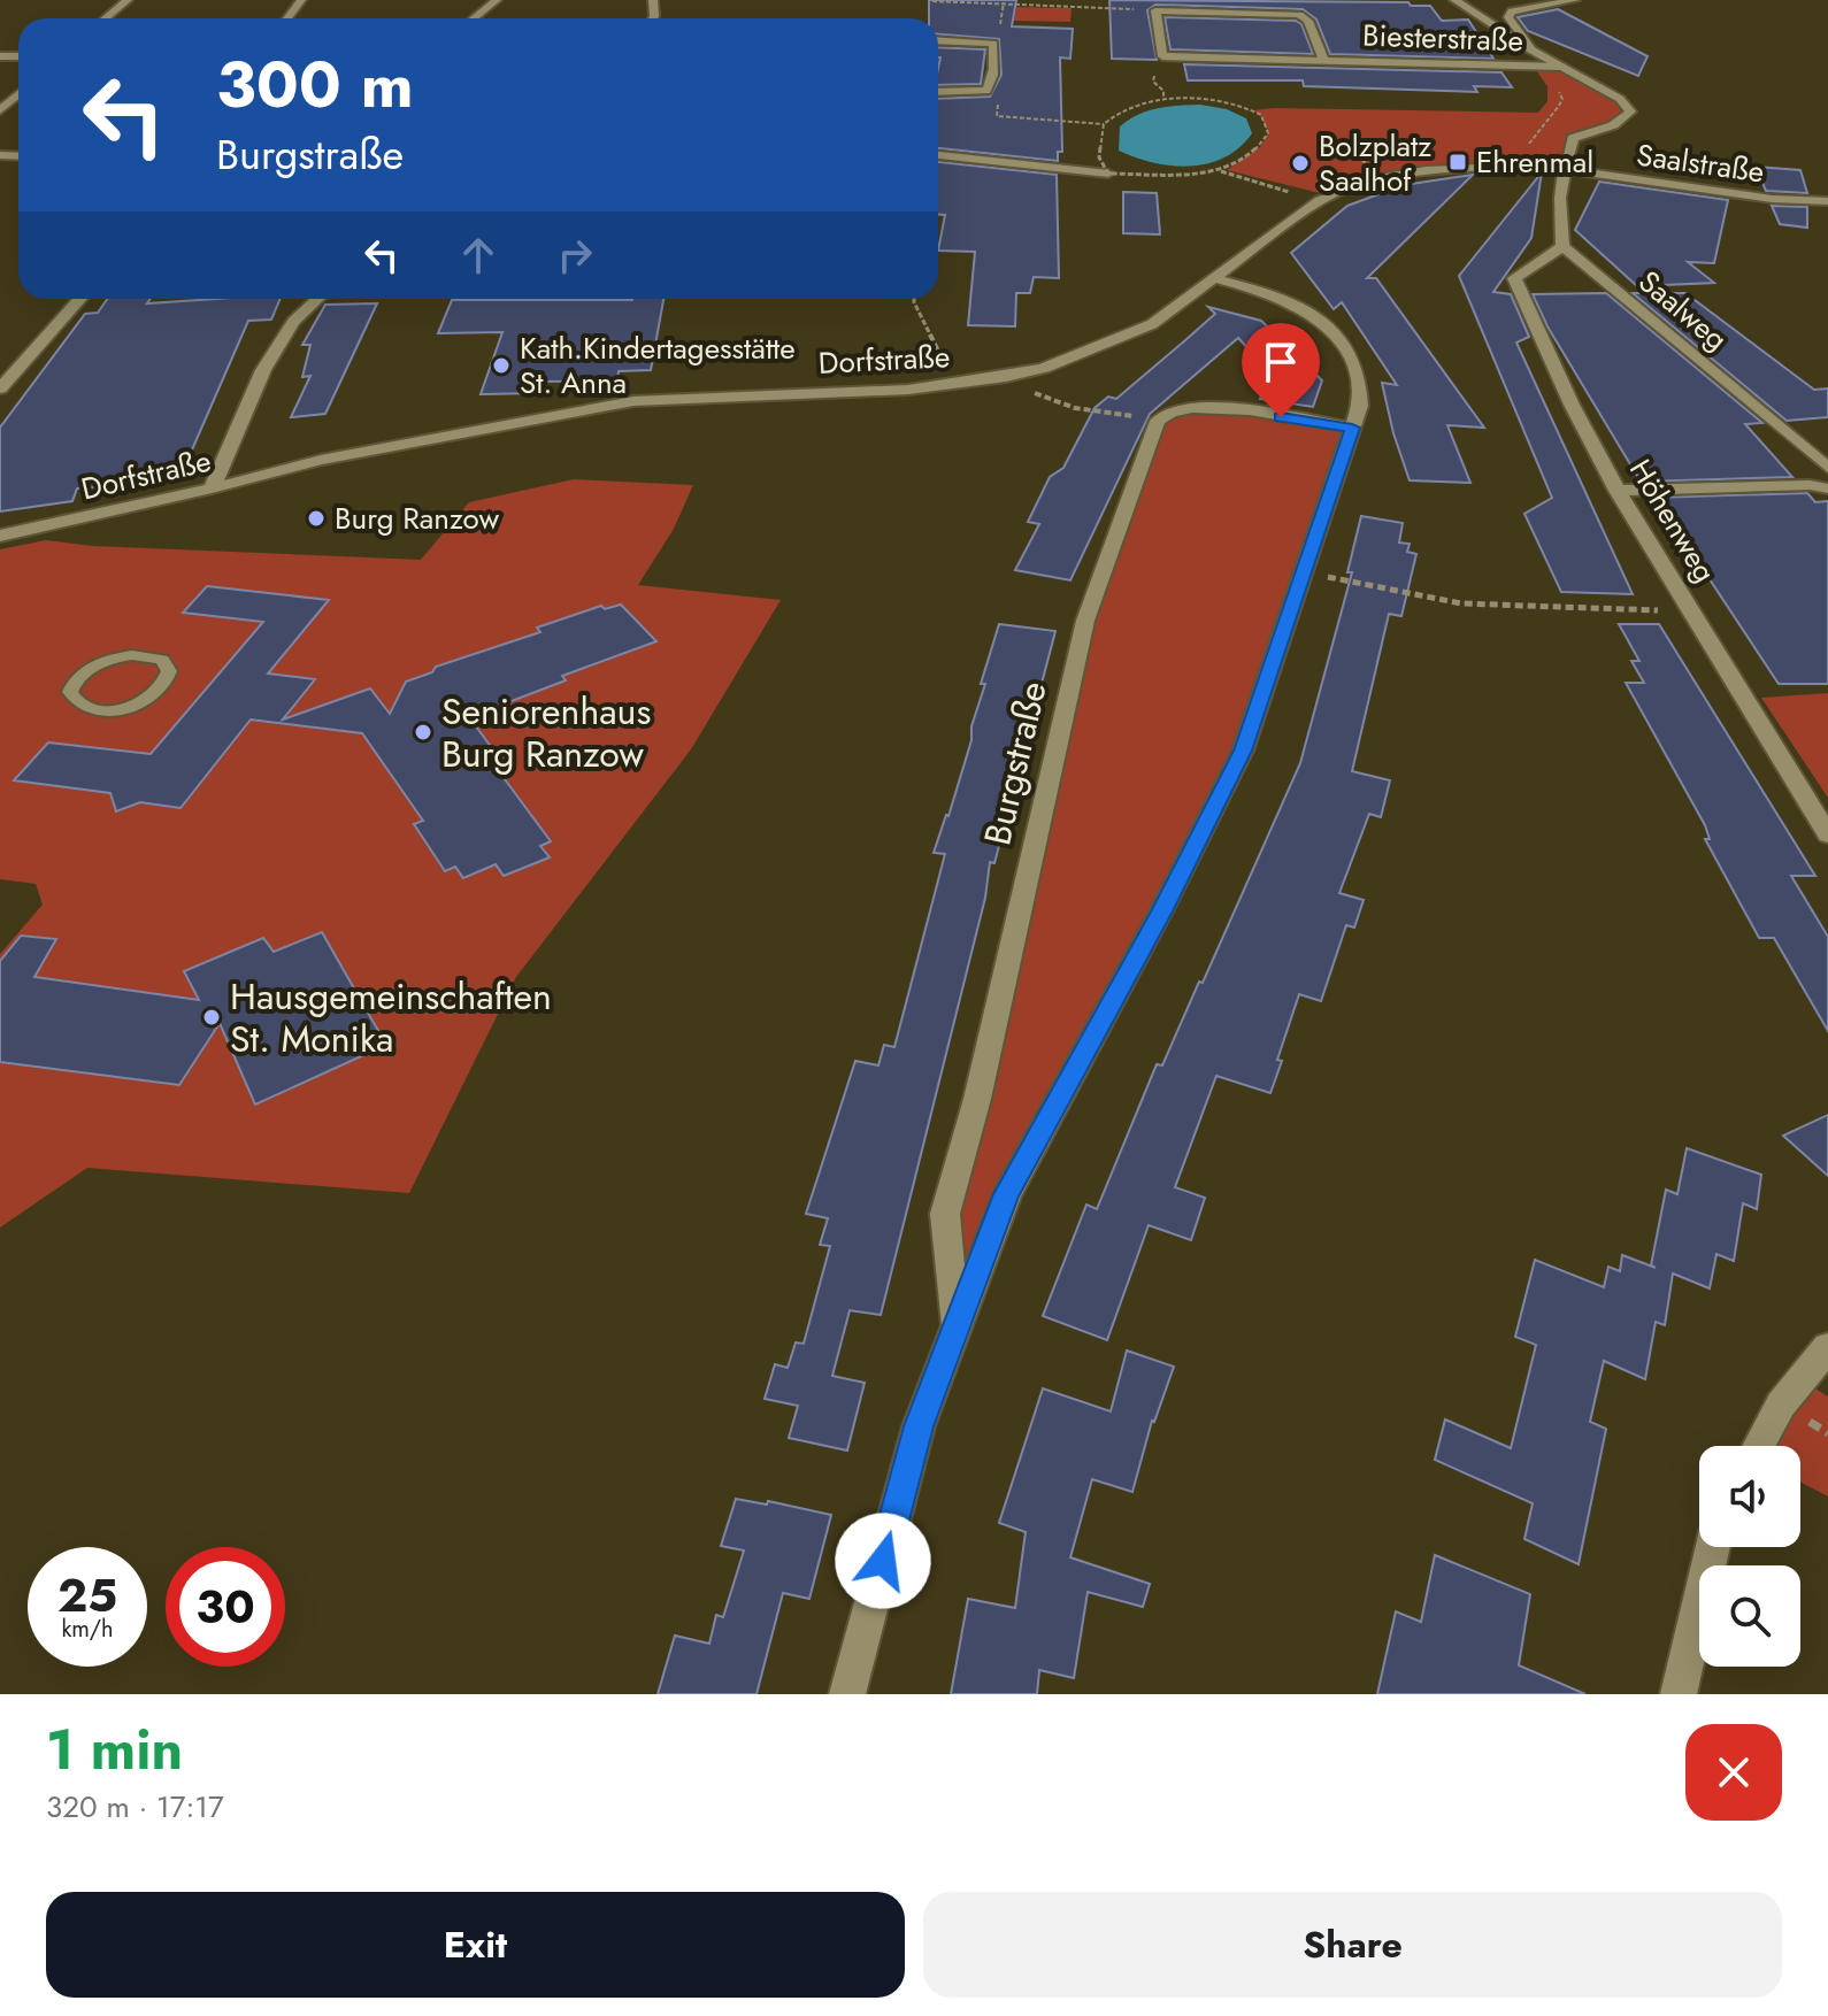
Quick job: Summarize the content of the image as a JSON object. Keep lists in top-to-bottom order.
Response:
{
  "streets": {
    "street": [
      "Biesterstraße",
      "Saalstraße",
      "Saalweg",
      "Dorfstraße",
      "Höhenweg",
      "Burgstraße"
    ]
  },
  "crossings": [
    ["Saalstraße", "Dorfstraße"],
    ["Saalweg", "Höhenweg"],
    ["Dorfstraße", "Burgstraße"]
  ],
  "places": {
    "transit": ["Ehrenmal"],
    "other": [
      "Bolzplatz Saalhof",
      "Kath.Kindertagesstätte St. Anna",
      "Burg Ranzow",
      "Seniorenhaus Burg Ranzow",
      "Hausgemeinschaften St. Monika"
    ]
  },
  "page": {
    "turn": ["300 m", "Burgstraße"],
    "speed": "25 km/h",
    "limit": "30",
    "heading": ["1 min", "320 m · 17:17"],
    "buttons": ["Exit", "Share"]
  }
}
